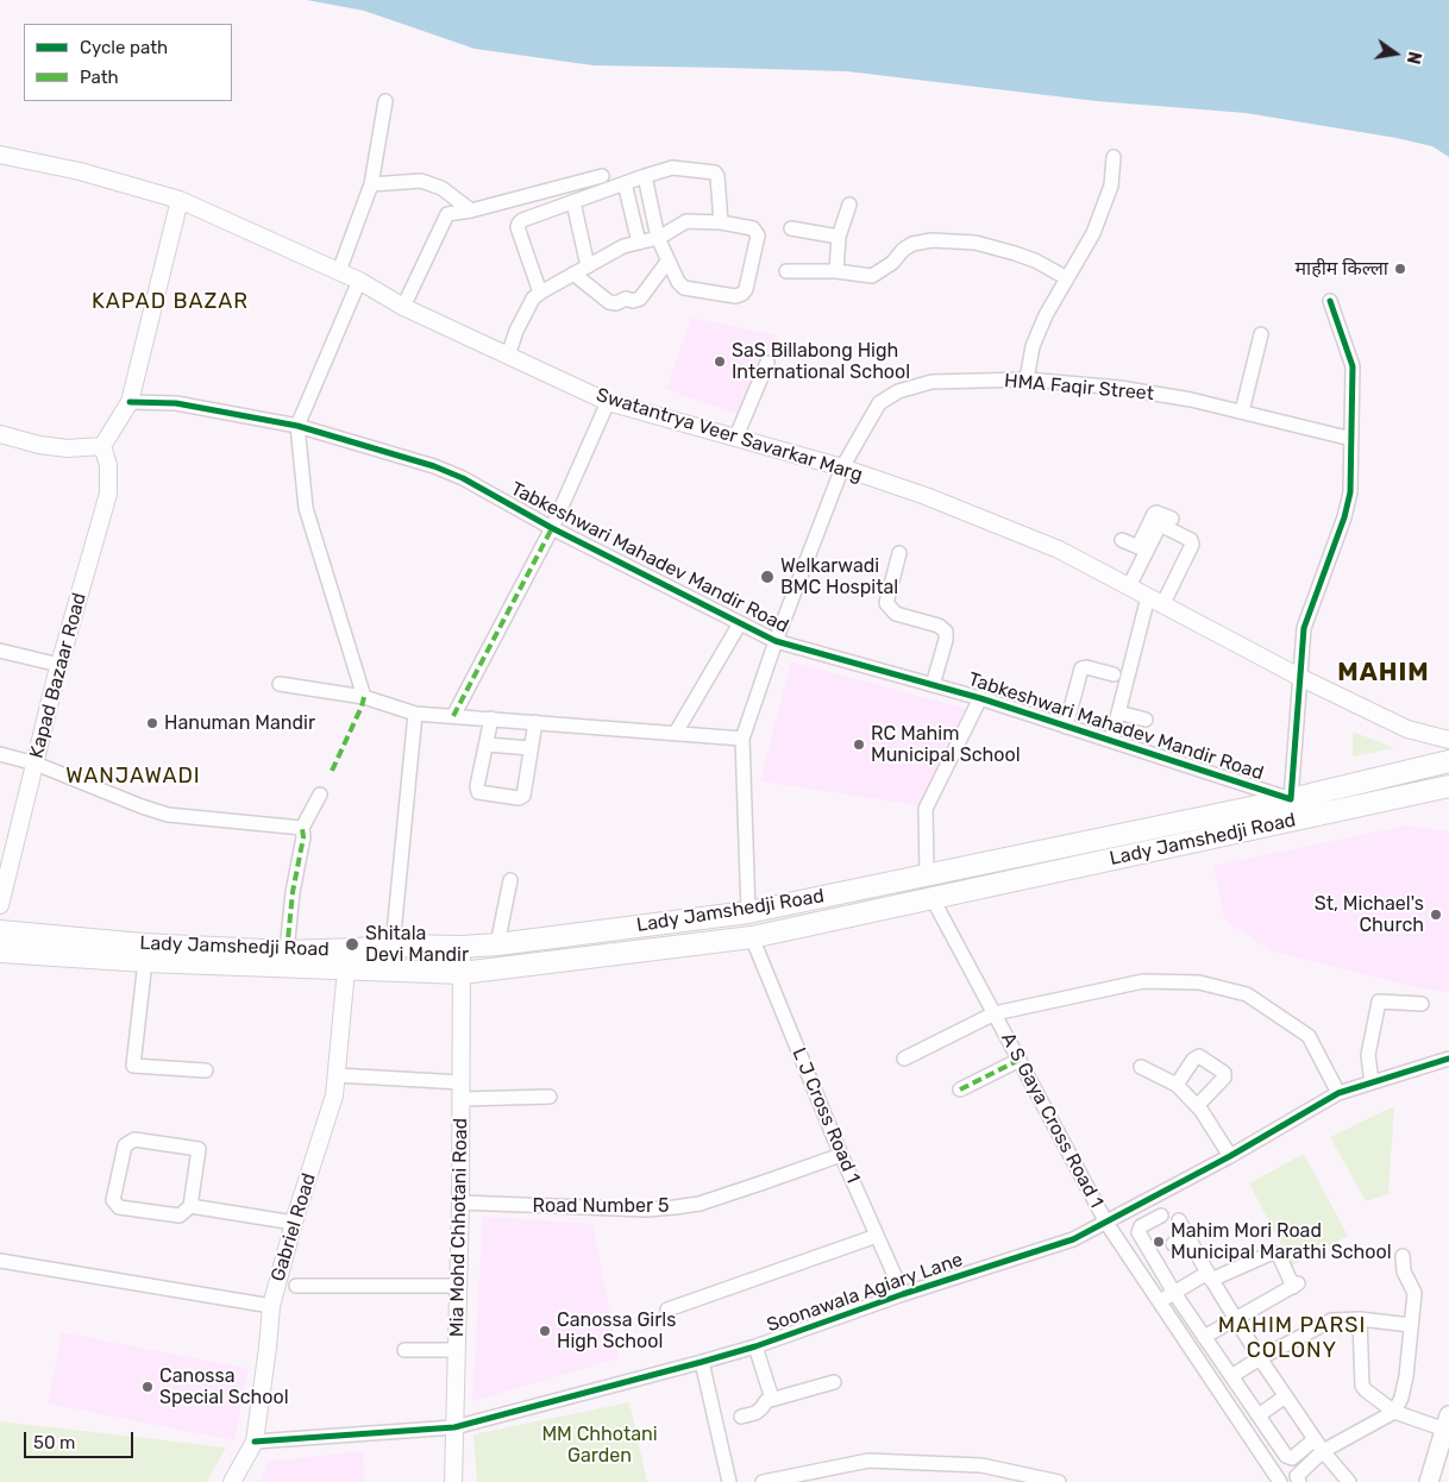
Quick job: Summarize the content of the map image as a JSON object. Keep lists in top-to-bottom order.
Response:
{
  "streets": {
    "main road": ["Lady Jamshedji Road"],
    "street": [
      "HMA Faqir Street",
      "Swatantrya Veer Savarkar Marg",
      "Tabkeshwari Mahadev Mandir Road",
      "Kapad Bazaar Road",
      "L J Cross Road 1",
      "A S Gaya Cross Road 1",
      "Road Number 5",
      "Gabriel Road",
      "Mia Mohd Chhotani Road",
      "Soonawala Agiary Lane"
    ]
  },
  "crossings": [
    ["HMA Faqir Street", "Swatantrya Veer Savarkar Marg"],
    ["HMA Faqir Street", "Tabkeshwari Mahadev Mandir Road"],
    ["Tabkeshwari Mahadev Mandir Road", "Lady Jamshedji Road"],
    ["Lady Jamshedji Road", "L J Cross Road 1"],
    ["Lady Jamshedji Road", "A S Gaya Cross Road 1"],
    ["Lady Jamshedji Road", "Gabriel Road"],
    ["Lady Jamshedji Road", "Mia Mohd Chhotani Road"],
    ["L J Cross Road 1", "Road Number 5"],
    ["L J Cross Road 1", "Soonawala Agiary Lane"],
    ["A S Gaya Cross Road 1", "Soonawala Agiary Lane"],
    ["Road Number 5", "Mia Mohd Chhotani Road"],
    ["Gabriel Road", "Soonawala Agiary Lane"],
    ["Mia Mohd Chhotani Road", "Soonawala Agiary Lane"]
  ],
  "districts": [
    "KAPAD BAZAR",
    "MAHIM",
    "WANJAWADI",
    "MAHIM PARSI COLONY"
  ],
  "parks": ["MM Chhotani Garden"],
  "places": [
    "माहीम किल्ला",
    "SaS Billabong High International School",
    "Welkarwadi BMC Hospital",
    "Hanuman Mandir",
    "RC Mahim Municipal School",
    "St, Michael's Church",
    "Shitala Devi Mandir",
    "Mahim Mori Road Municipal Marathi School",
    "Canossa Girls High School",
    "Canossa Special School"
  ],
  "legend": ["Cycle path", "Path"],
  "scale_bar": "50 m",
  "north": "right"
}
